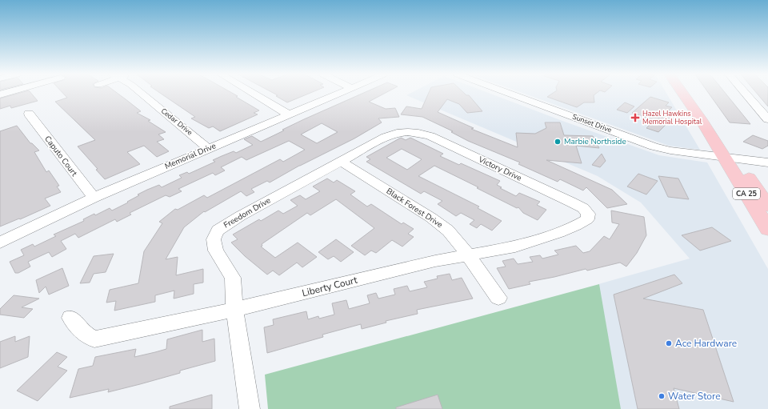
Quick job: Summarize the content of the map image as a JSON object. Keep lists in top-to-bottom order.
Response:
{
  "streets": {
    "main road": ["CA 25"],
    "street": [
      "Cedar Drive",
      "Sunset Drive",
      "Caputo Court",
      "Memorial Drive",
      "Victory Drive",
      "Black Forest Drive",
      "Freedom Drive",
      "Liberty Court"
    ]
  },
  "crossings": [
    ["Cedar Drive", "Memorial Drive"],
    ["Sunset Drive", "CA 25"],
    ["Caputo Court", "Memorial Drive"],
    ["Victory Drive", "Freedom Drive"],
    ["Victory Drive", "Liberty Court"],
    ["Black Forest Drive", "Freedom Drive"],
    ["Black Forest Drive", "Liberty Court"],
    ["Freedom Drive", "Liberty Court"]
  ],
  "places": {
    "health": ["Hazel Hawkins Memorial Hospital"],
    "other": ["Marbie Northside", "Ace Hardware", "Water Store"]
  }
}
